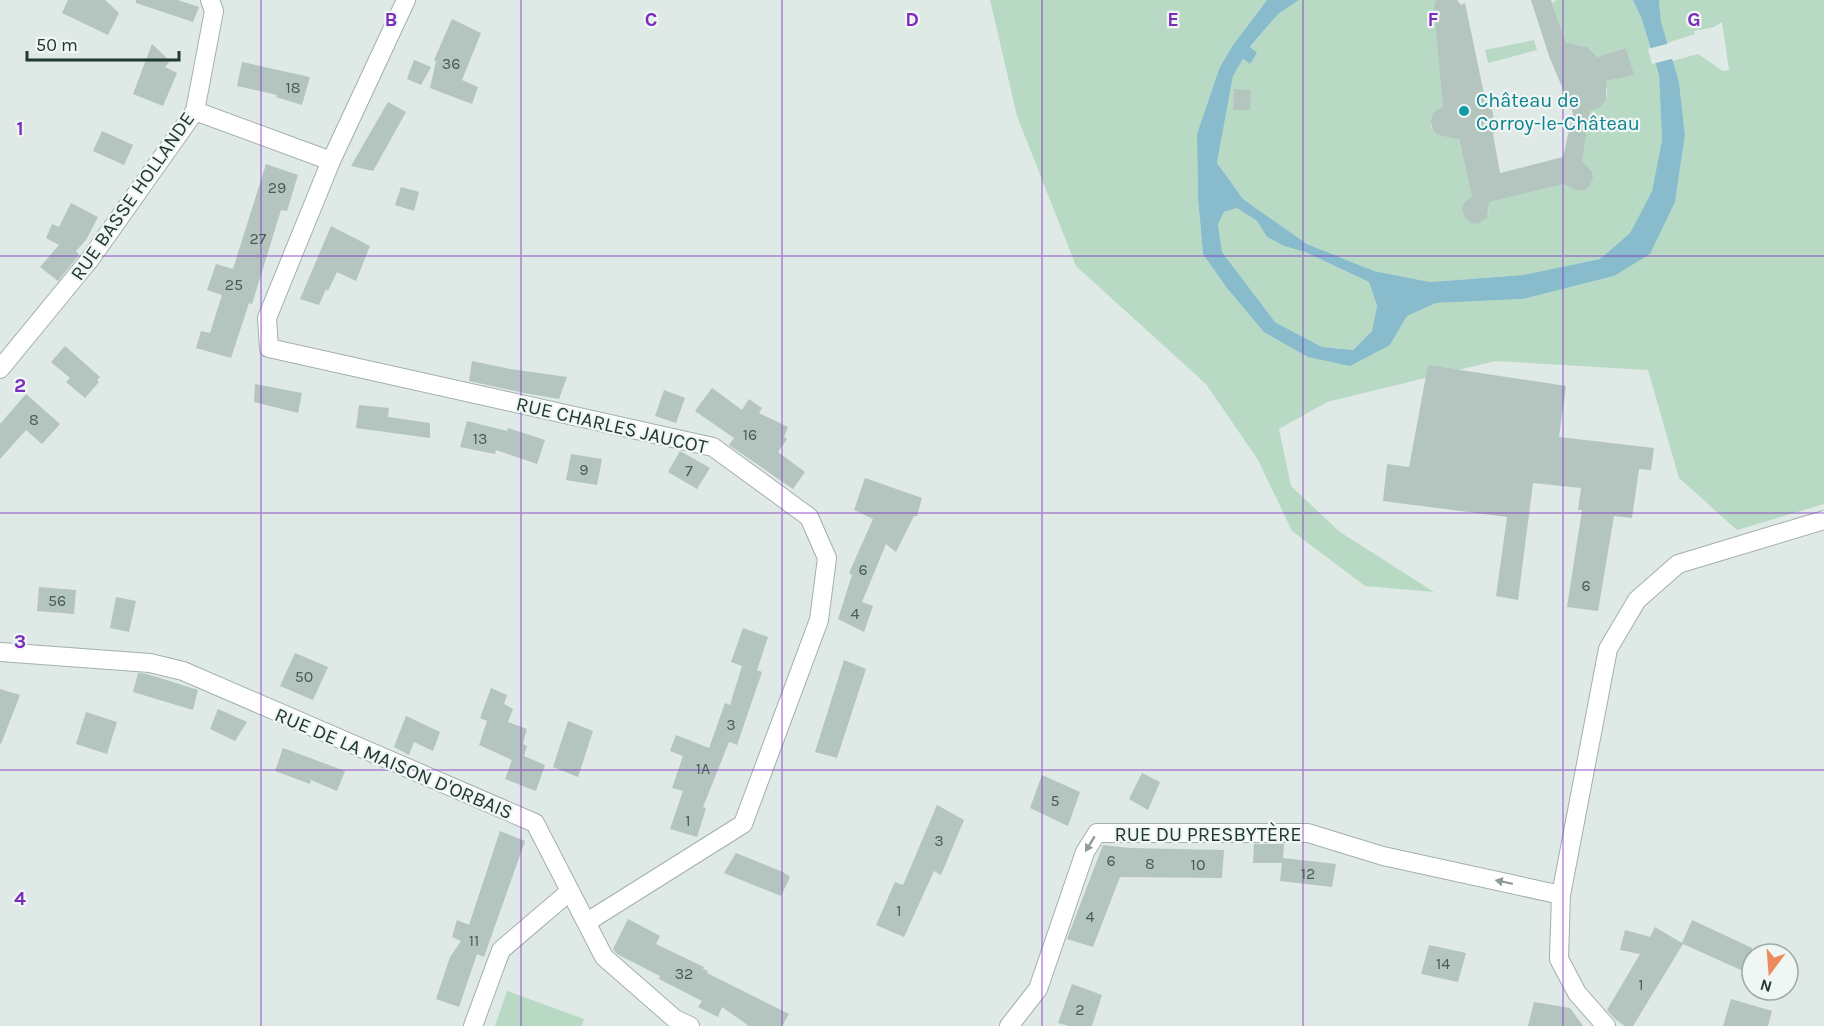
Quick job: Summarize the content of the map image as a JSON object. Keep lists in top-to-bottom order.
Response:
{
  "streets": {
    "street": [
      "RUE BASSE HOLLANDE",
      "RUE CHARLES JAUCOT",
      "RUE DE LA MAISON D'ORBAIS",
      "RUE DU PRESBYTÈRE"
    ]
  },
  "crossings": [
    ["RUE CHARLES JAUCOT", "RUE DE LA MAISON D'ORBAIS"]
  ],
  "one_way": ["RUE DU PRESBYTÈRE"],
  "places": ["Château de Corroy-le-Château"],
  "house_numbers": [
    "36",
    "18",
    "29",
    "27",
    "25",
    "8",
    "16",
    "13",
    "9",
    "7",
    "6",
    "6",
    "56",
    "4",
    "50",
    "3",
    "1A",
    "5",
    "1",
    "3",
    "6",
    "8",
    "10",
    "12",
    "1",
    "4",
    "11",
    "14",
    "32",
    "1",
    "2"
  ],
  "scale_bar": "50 m",
  "north": "bottom",
  "grid": {
    "columns": [
      "B",
      "C",
      "D",
      "E",
      "F",
      "G"
    ],
    "rows": [
      "1",
      "2",
      "3",
      "4"
    ]
  }
}
